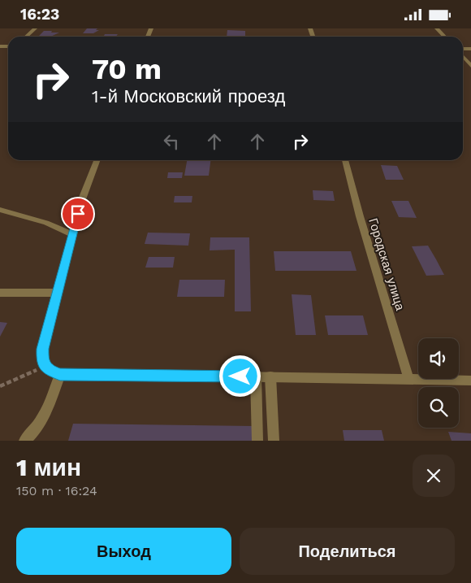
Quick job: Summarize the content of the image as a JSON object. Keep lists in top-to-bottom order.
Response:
{
  "streets": {
    "street": ["Городская улица"]
  },
  "page": {
    "status": "16:23",
    "turn": ["70 m", "1-й Московский проезд"],
    "heading": ["1 мин", "150 m · 16:24"],
    "buttons": ["Выход", "Поделиться"]
  }
}
